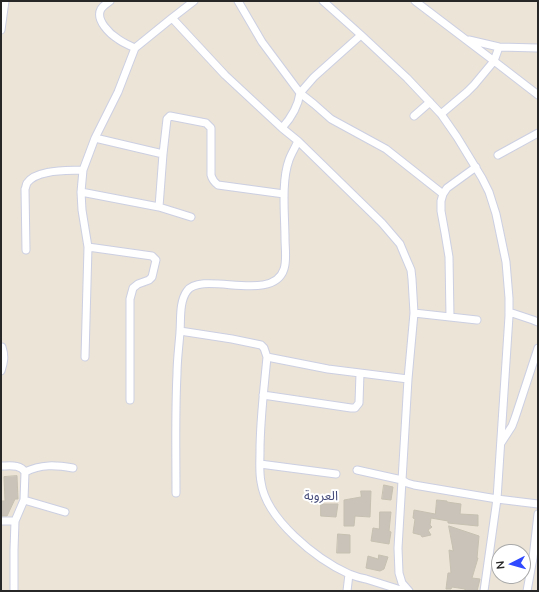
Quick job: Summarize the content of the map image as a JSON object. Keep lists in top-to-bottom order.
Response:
{
  "districts": ["العروبة"],
  "north": "left"
}
